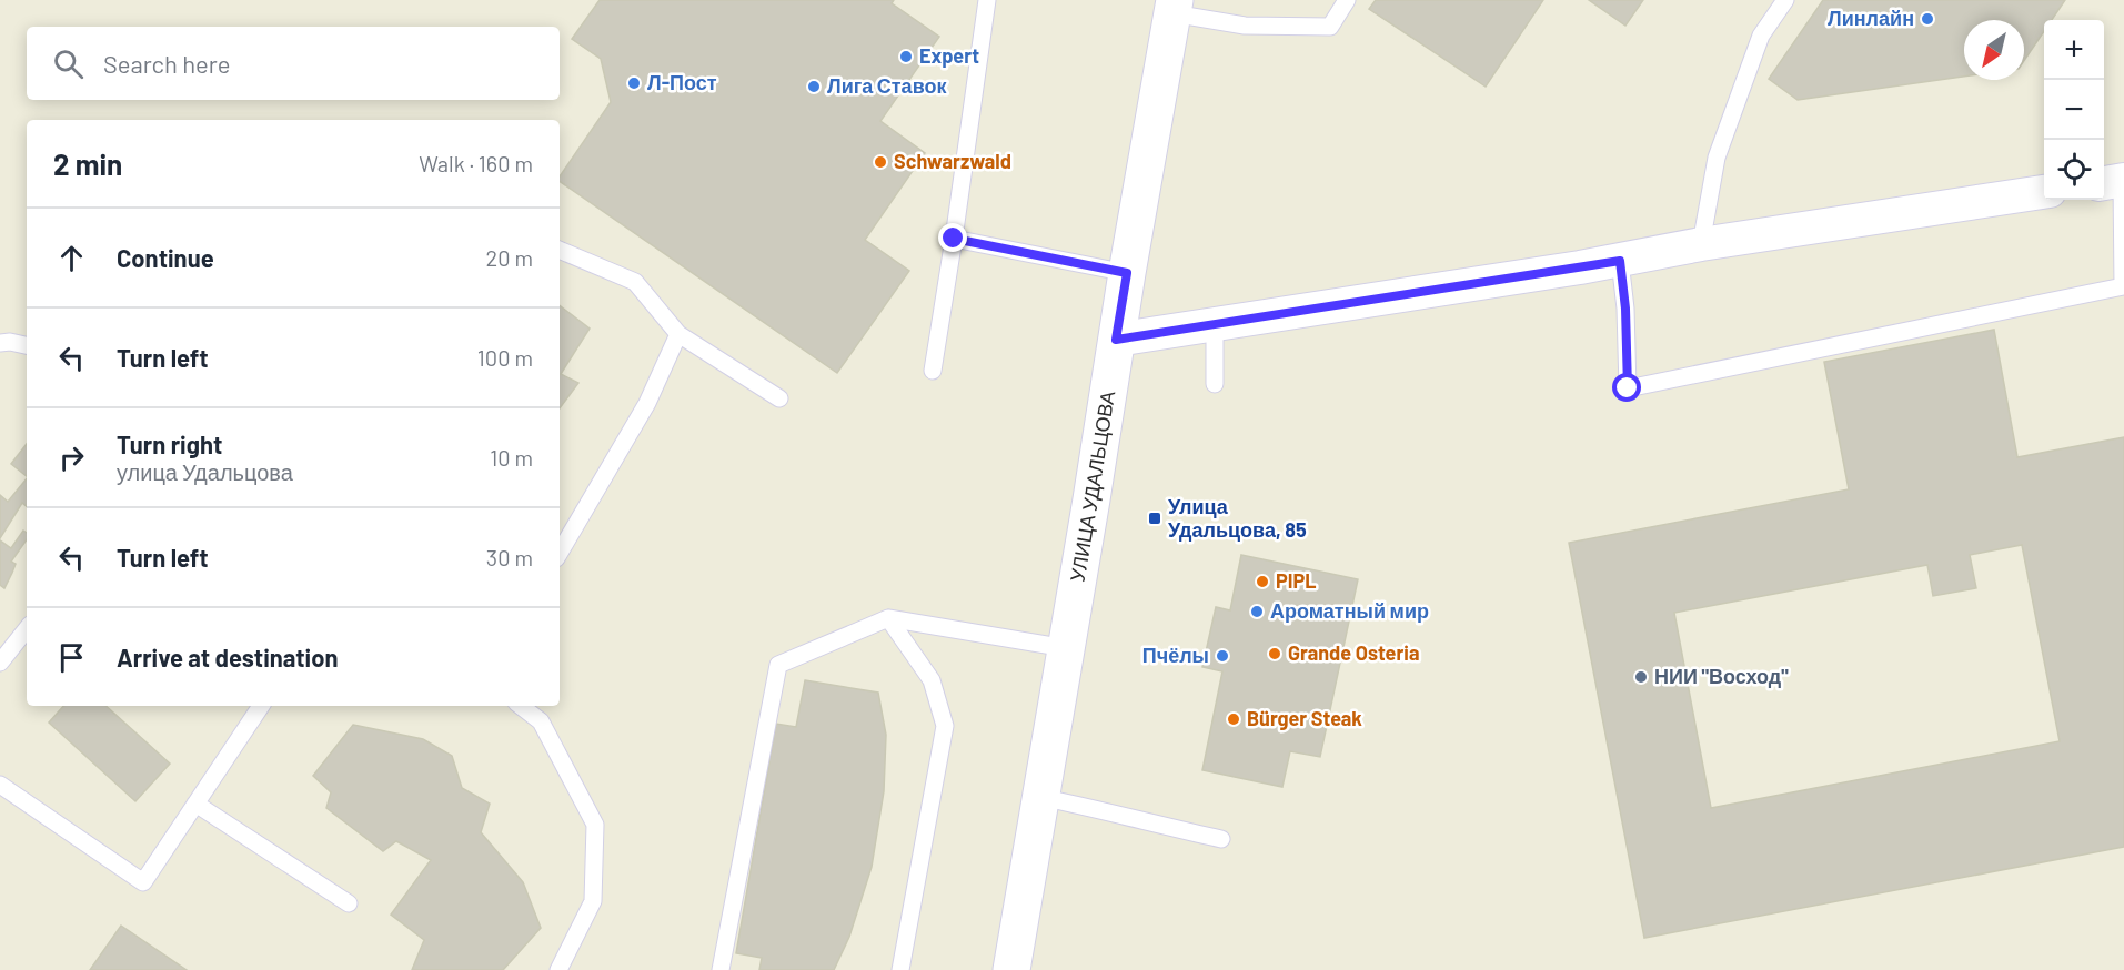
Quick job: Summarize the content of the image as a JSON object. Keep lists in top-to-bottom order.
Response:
{
  "streets": {
    "street": ["УЛИЦА УДАЛЬЦОВА"]
  },
  "places": {
    "other": [
      "Линлайн",
      "Expert",
      "Л-Пост",
      "Лига Ставок",
      "Schwarzwald",
      "PIPL",
      "Ароматный мир",
      "Grande Osteria",
      "Пчёлы",
      "НИИ \"Восход\"",
      "Bürger Steak"
    ],
    "transit": ["Улица Удальцова, 85"]
  },
  "north": "bottom left",
  "page": {
    "map_buttons": ["+", "−"],
    "search": "Search here",
    "heading": ["2 min", "Walk · 160 m"],
    "list": [
      ["Continue", "20 m"],
      ["Turn left", "100 m"],
      ["Turn right", "улица Удальцова", "10 m"],
      ["Turn left", "30 m"],
      "Arrive at destination"
    ]
  }
}
